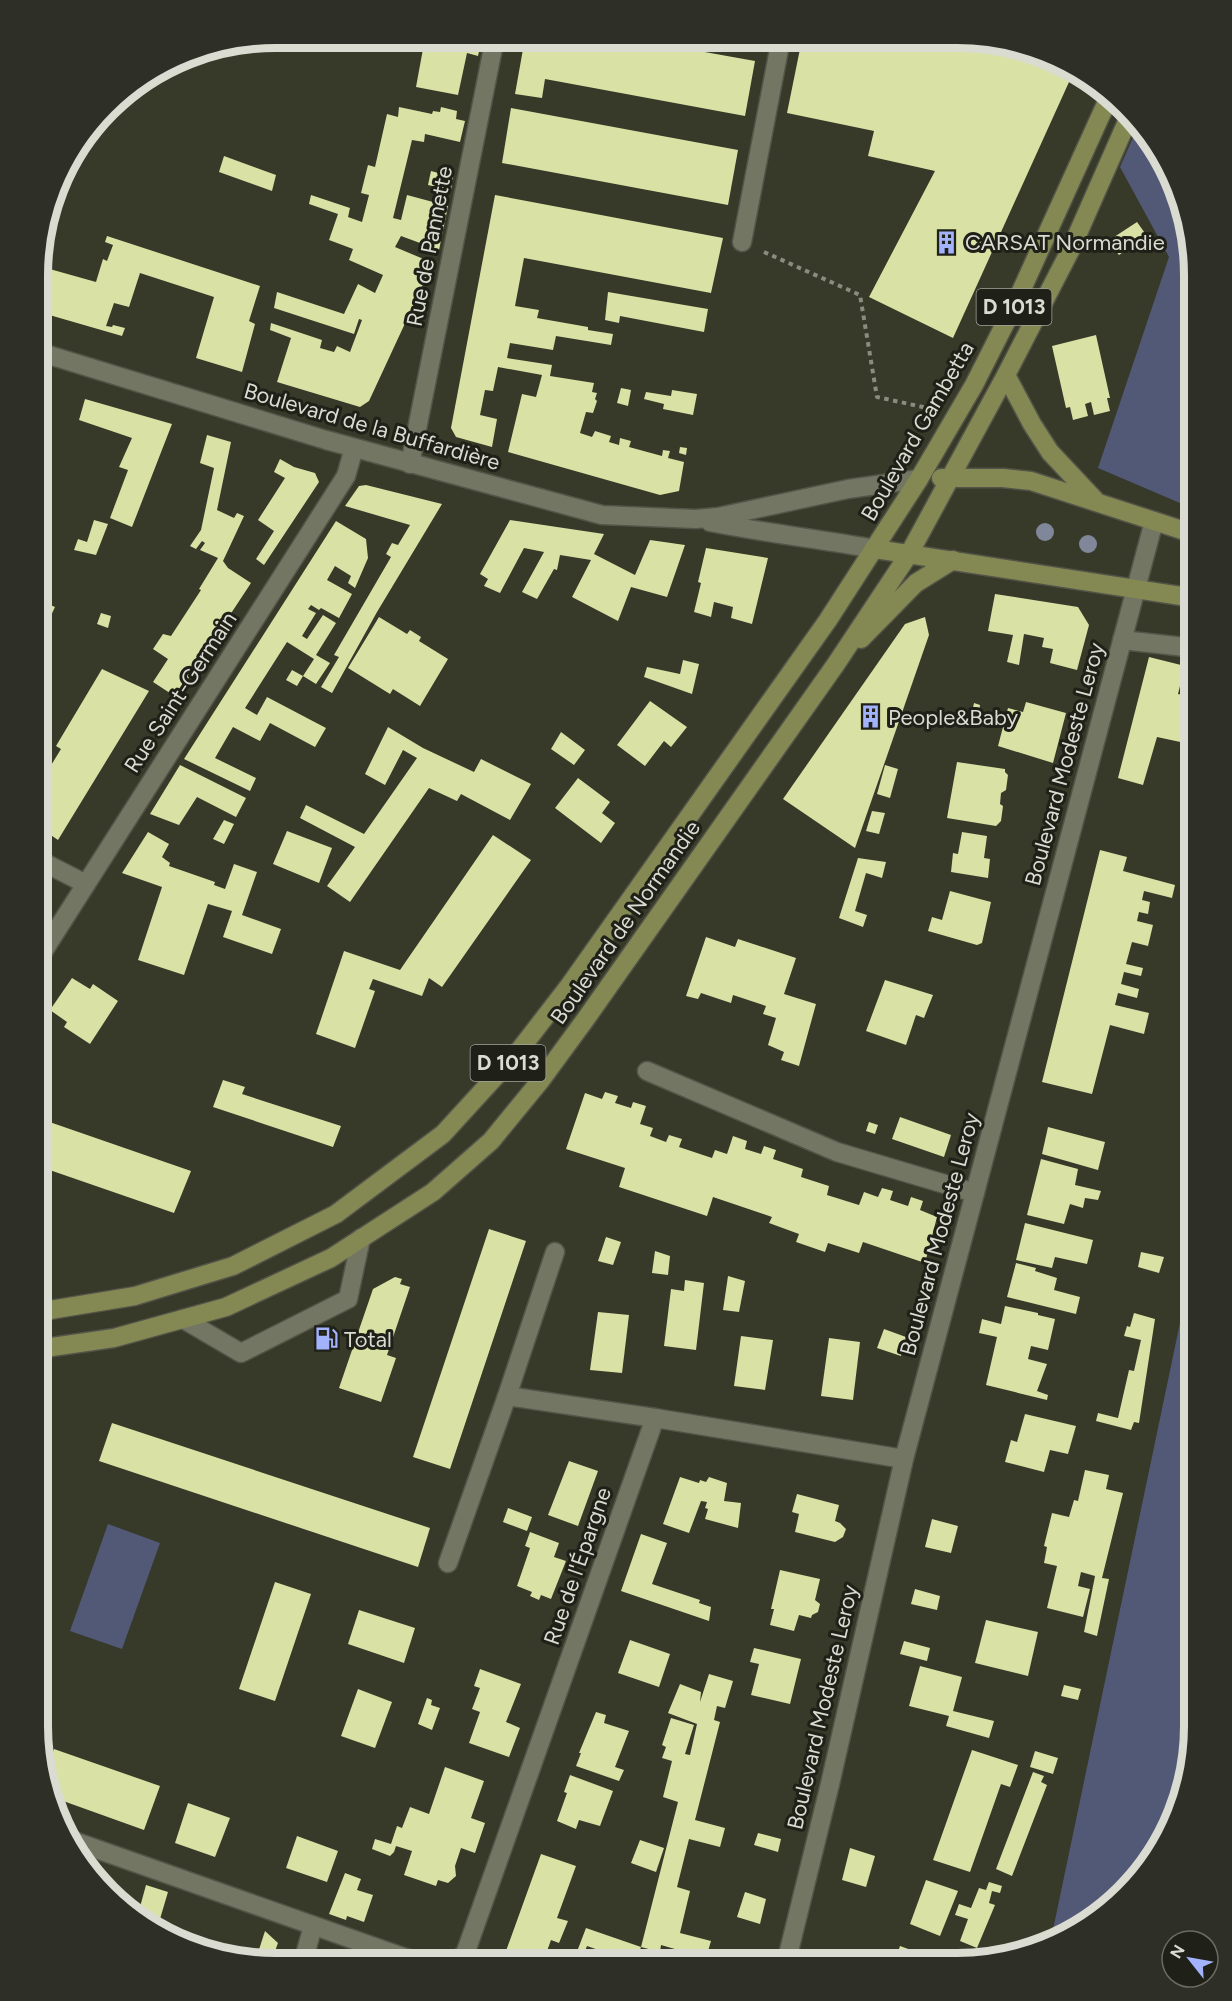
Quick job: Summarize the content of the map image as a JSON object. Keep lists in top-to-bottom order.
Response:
{
  "streets": {
    "main road": ["D 1013", "Boulevard Gambetta", "Boulevard de Normandie"],
    "street": [
      "Rue de Pannette",
      "Boulevard de la Buffardière",
      "Rue Saint-Germain",
      "Boulevard Modeste Leroy",
      "Rue de l'Épargne"
    ]
  },
  "crossings": [
    ["Rue de Pannette", "Boulevard de la Buffardière"],
    ["D 1013", "Boulevard de Normandie"],
    ["Boulevard de la Buffardière", "Boulevard Gambetta"],
    ["Boulevard de la Buffardière", "Rue Saint-Germain"],
    ["Boulevard Gambetta", "Boulevard de Normandie"]
  ],
  "places": {
    "building": ["CARSAT Normandie", "People&Baby"],
    "fuel station": ["Total"]
  },
  "north": "top left"
}
